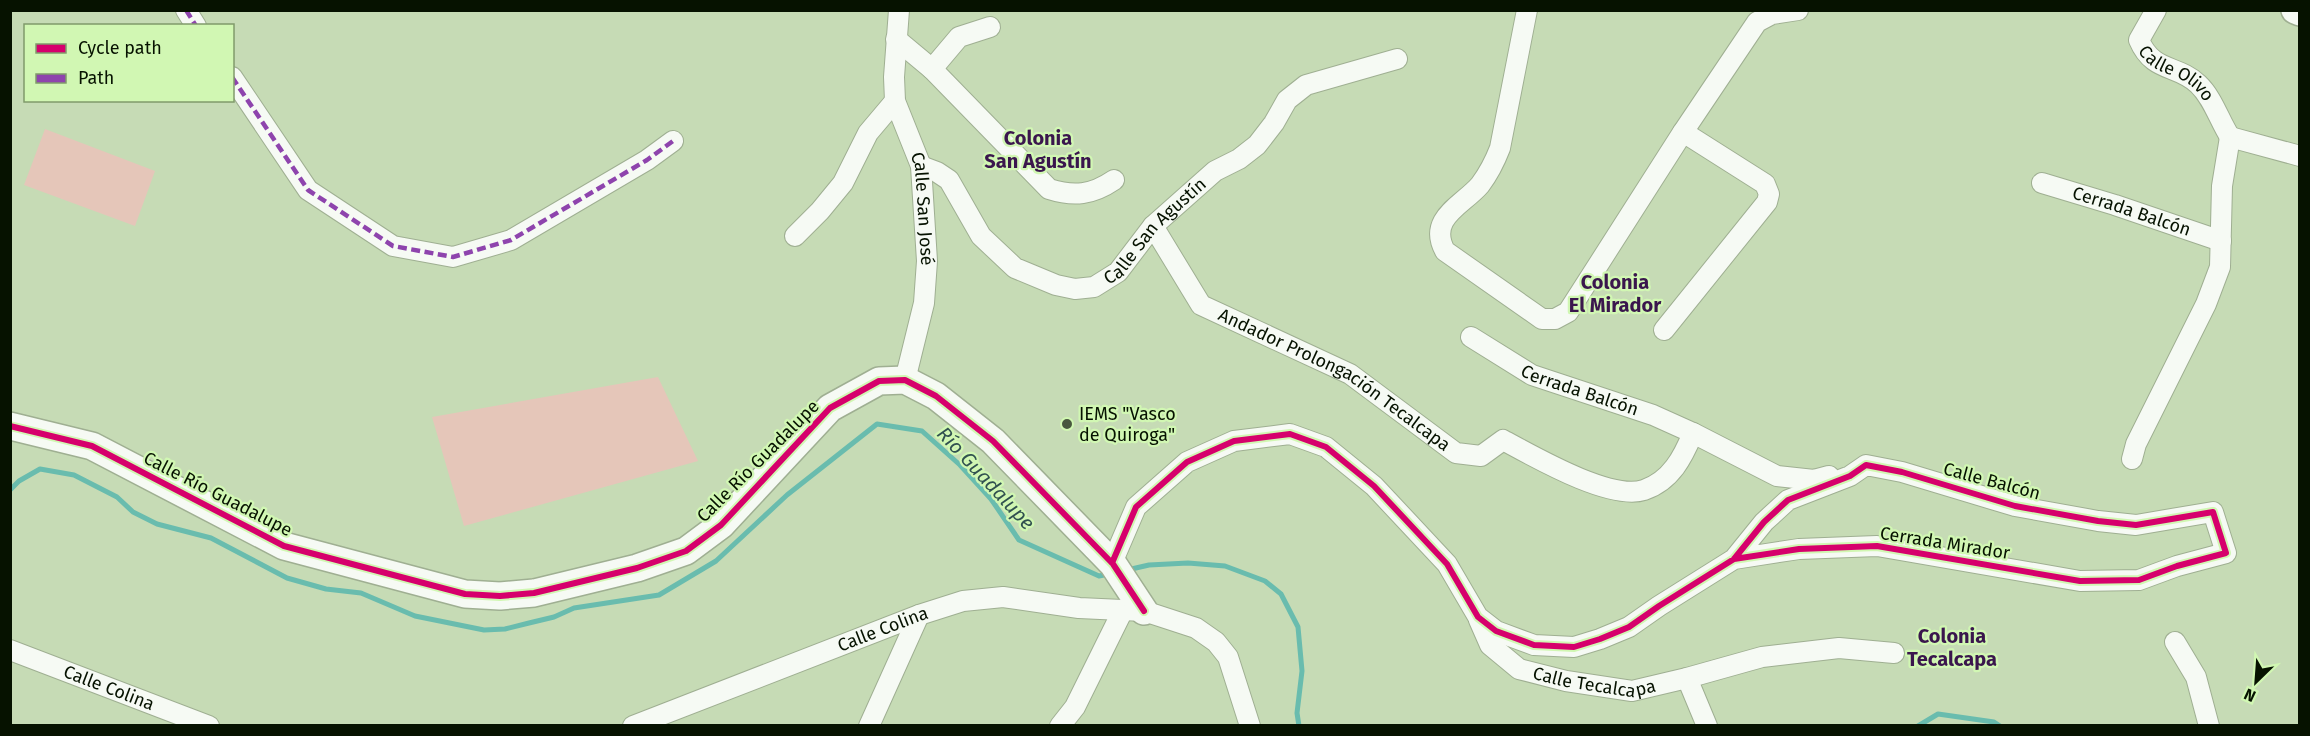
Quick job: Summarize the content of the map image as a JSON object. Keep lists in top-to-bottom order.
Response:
{
  "streets": {
    "street": [
      "Calle Olivo",
      "Calle San José",
      "Cerrada Balcón",
      "Calle San Agustín",
      "Andador Prolongación Tecalcapa",
      "Calle Río Guadalupe",
      "Calle Balcón",
      "Cerrada Mirador",
      "Calle Colina",
      "Calle Tecalcapa"
    ]
  },
  "crossings": [
    ["Calle San José", "Calle San Agustín"],
    ["Calle San José", "Calle Río Guadalupe"],
    ["Cerrada Balcón", "Andador Prolongación Tecalcapa"],
    ["Calle San Agustín", "Andador Prolongación Tecalcapa"],
    ["Calle Balcón", "Cerrada Mirador"]
  ],
  "districts": ["Colonia San Agustín", "Colonia El Mirador", "Colonia Tecalcapa"],
  "water": ["Río Guadalupe"],
  "places": ["IEMS \"Vasco de Quiroga\""],
  "legend": ["Cycle path", "Path"],
  "north": "bottom left"
}
